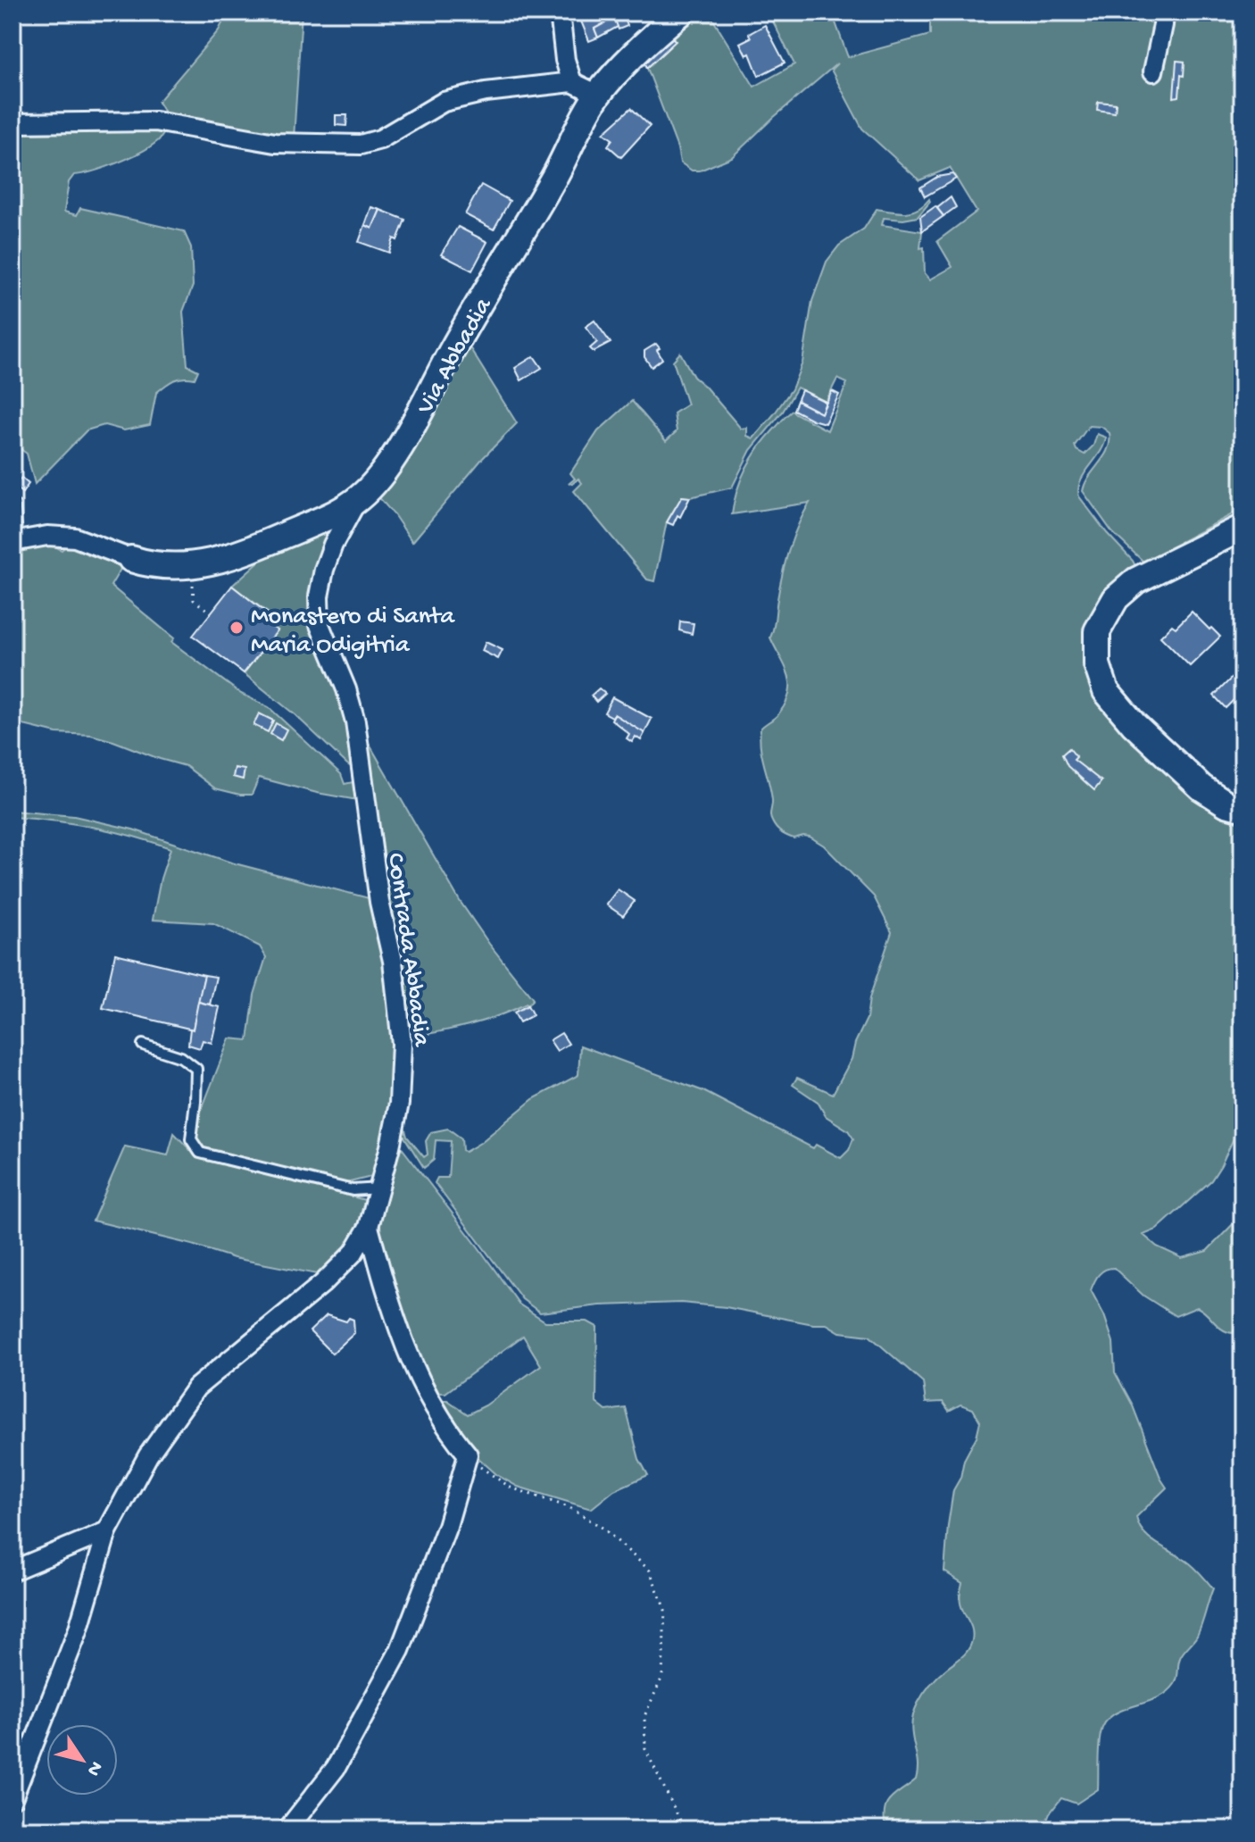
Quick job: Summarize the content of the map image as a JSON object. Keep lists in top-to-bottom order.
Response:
{
  "streets": {
    "street": ["Via Abbadia", "Contrada Abbadia"]
  },
  "crossings": [
    ["Via Abbadia", "Contrada Abbadia"]
  ],
  "places": ["Monastero di Santa Maria Odigitria"],
  "north": "bottom right"
}
